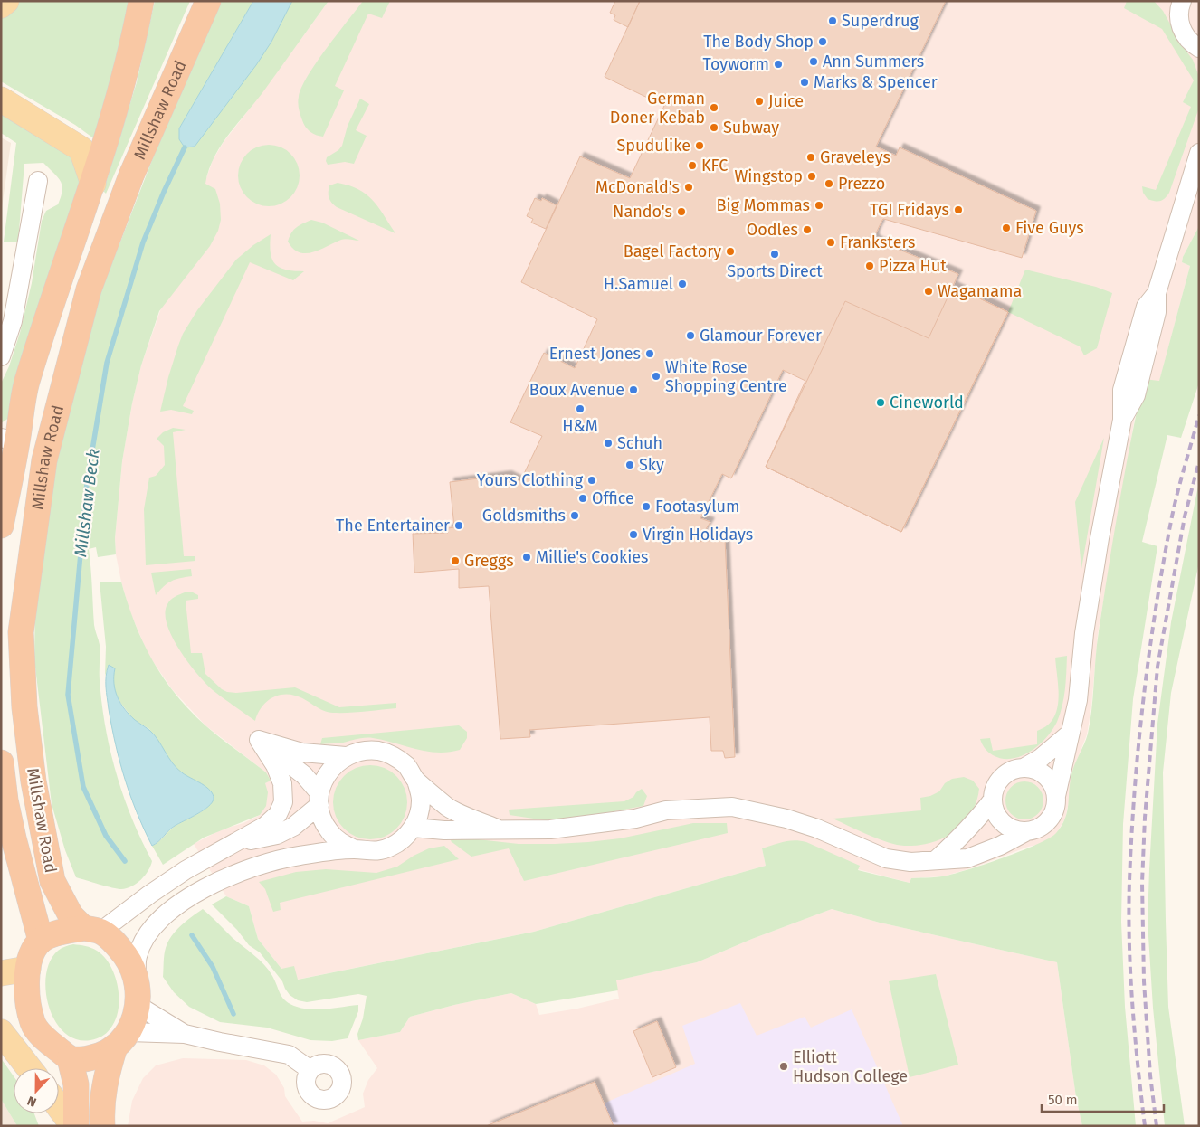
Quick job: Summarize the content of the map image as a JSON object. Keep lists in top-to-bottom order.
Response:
{
  "streets": {
    "highway": ["Millshaw Road"]
  },
  "water": ["Millshaw Beck"],
  "places": [
    "Superdrug",
    "The Body Shop",
    "Ann Summers",
    "Toyworm",
    "Marks & Spencer",
    "Juice",
    "German Doner Kebab",
    "Subway",
    "Spudulike",
    "Graveleys",
    "KFC",
    "Wingstop",
    "Prezzo",
    "McDonald's",
    "Big Mommas",
    "TGI Fridays",
    "Nando's",
    "Five Guys",
    "Oodles",
    "Franksters",
    "Bagel Factory",
    "Sports Direct",
    "Pizza Hut",
    "H.Samuel",
    "Wagamama",
    "Glamour Forever",
    "Ernest Jones",
    "White Rose Shopping Centre",
    "Boux Avenue",
    "Cineworld",
    "H&M",
    "Schuh",
    "Sky",
    "Yours Clothing",
    "Office",
    "Footasylum",
    "Goldsmiths",
    "The Entertainer",
    "Virgin Holidays",
    "Millie's Cookies",
    "Greggs",
    "Elliott Hudson College"
  ],
  "scale_bar": "50 m",
  "north": "bottom"
}
